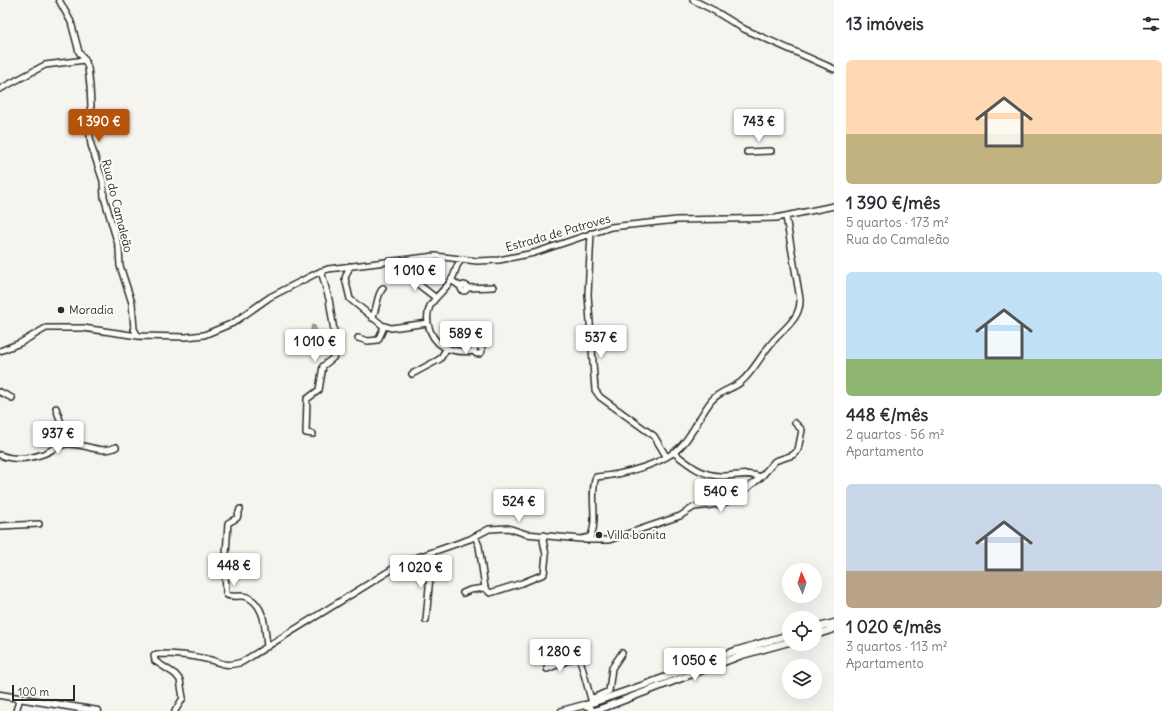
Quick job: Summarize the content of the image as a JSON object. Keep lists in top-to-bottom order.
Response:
{
  "streets": {
    "street": ["Rua do Camaleão", "Estrada de Patroves"]
  },
  "places": ["Moradia", "Villa bonita"],
  "scale_bar": "100 m",
  "north": "top",
  "page": {
    "heading": "13 imóveis",
    "list": [
      {
        "name": "1 390 €/mês",
        "note": "5 quartos · 173 m² · Rua do Camaleão"
      },
      {
        "name": "448 €/mês",
        "note": "2 quartos · 56 m² · Apartamento"
      },
      {
        "name": "1 020 €/mês",
        "note": "3 quartos · 113 m² · Apartamento"
      }
    ],
    "price": [
      "1 390 €",
      "743 €",
      "1 010 €",
      "589 €",
      "537 €",
      "1 010 €",
      "937 €",
      "540 €",
      "524 €",
      "448 €",
      "1 020 €",
      "1 280 €",
      "1 050 €"
    ],
    "scale": "100 m"
  }
}
